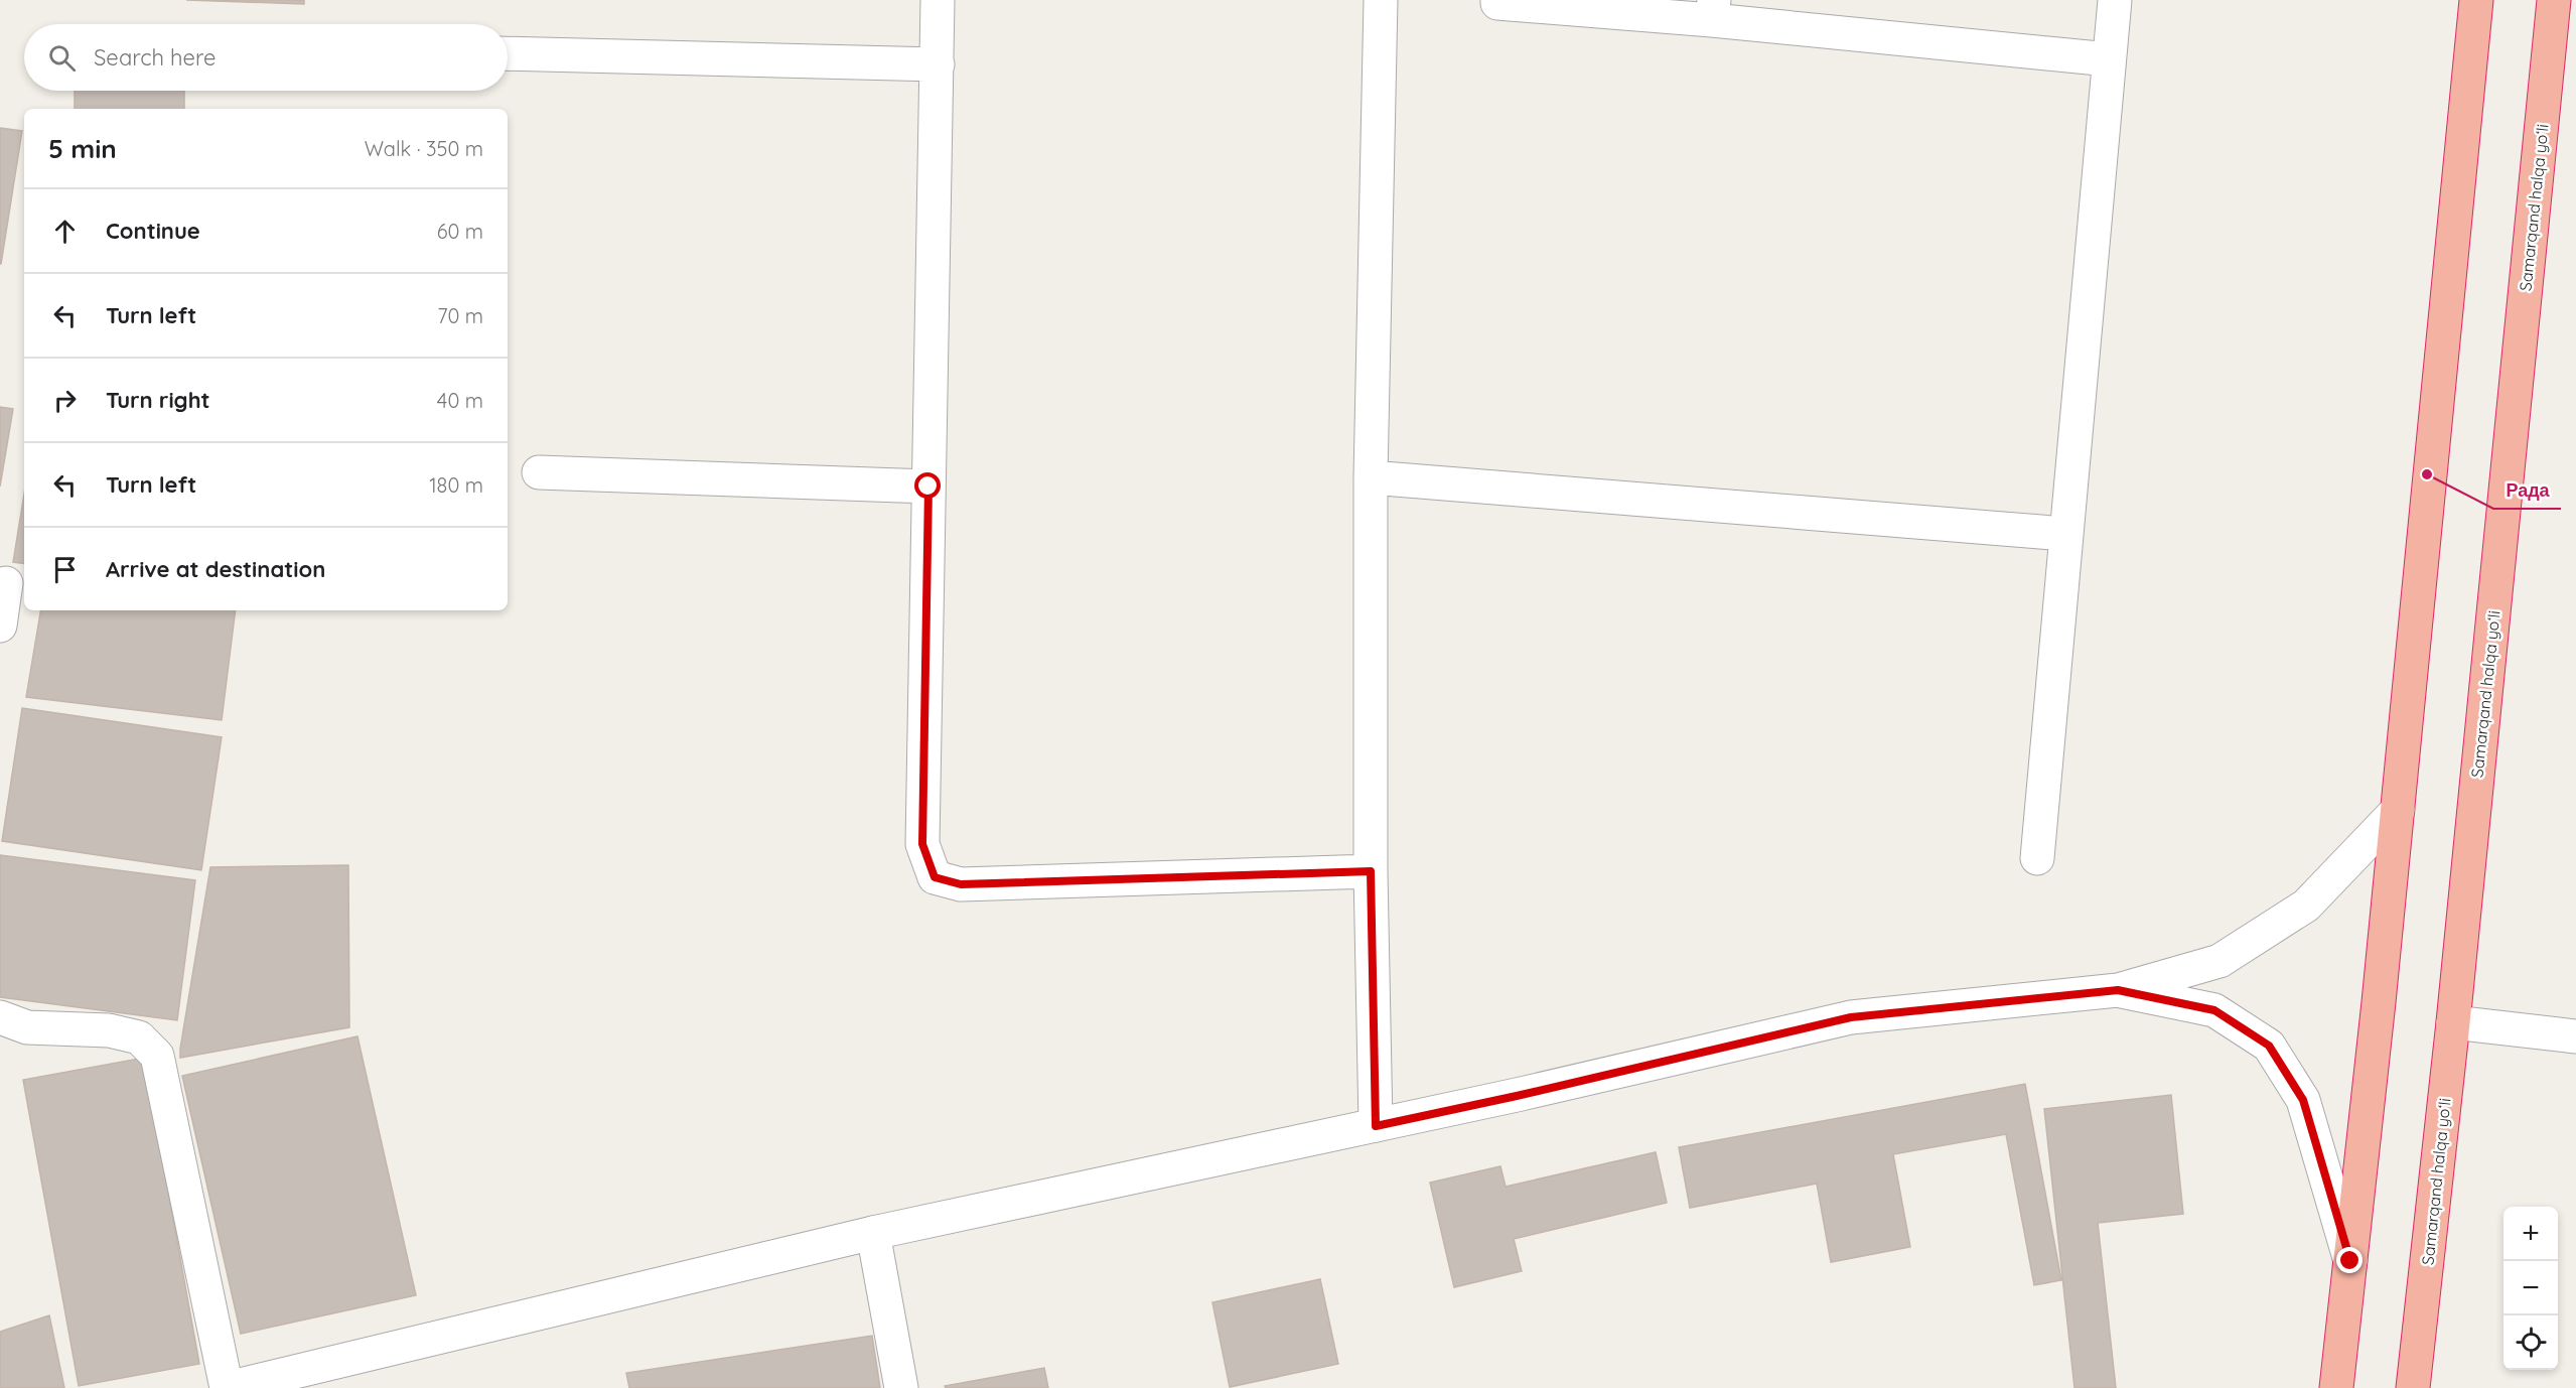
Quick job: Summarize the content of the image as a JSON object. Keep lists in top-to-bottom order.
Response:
{
  "streets": {
    "highway": ["Samarqand halqa yoʻli"]
  },
  "places": ["Рада"],
  "page": {
    "search": "Search here",
    "heading": ["5 min", "Walk · 350 m"],
    "list": [
      ["Continue", "60 m"],
      ["Turn left", "70 m"],
      ["Turn right", "40 m"],
      ["Turn left", "180 m"],
      "Arrive at destination"
    ],
    "map_buttons": ["+", "−"]
  }
}
